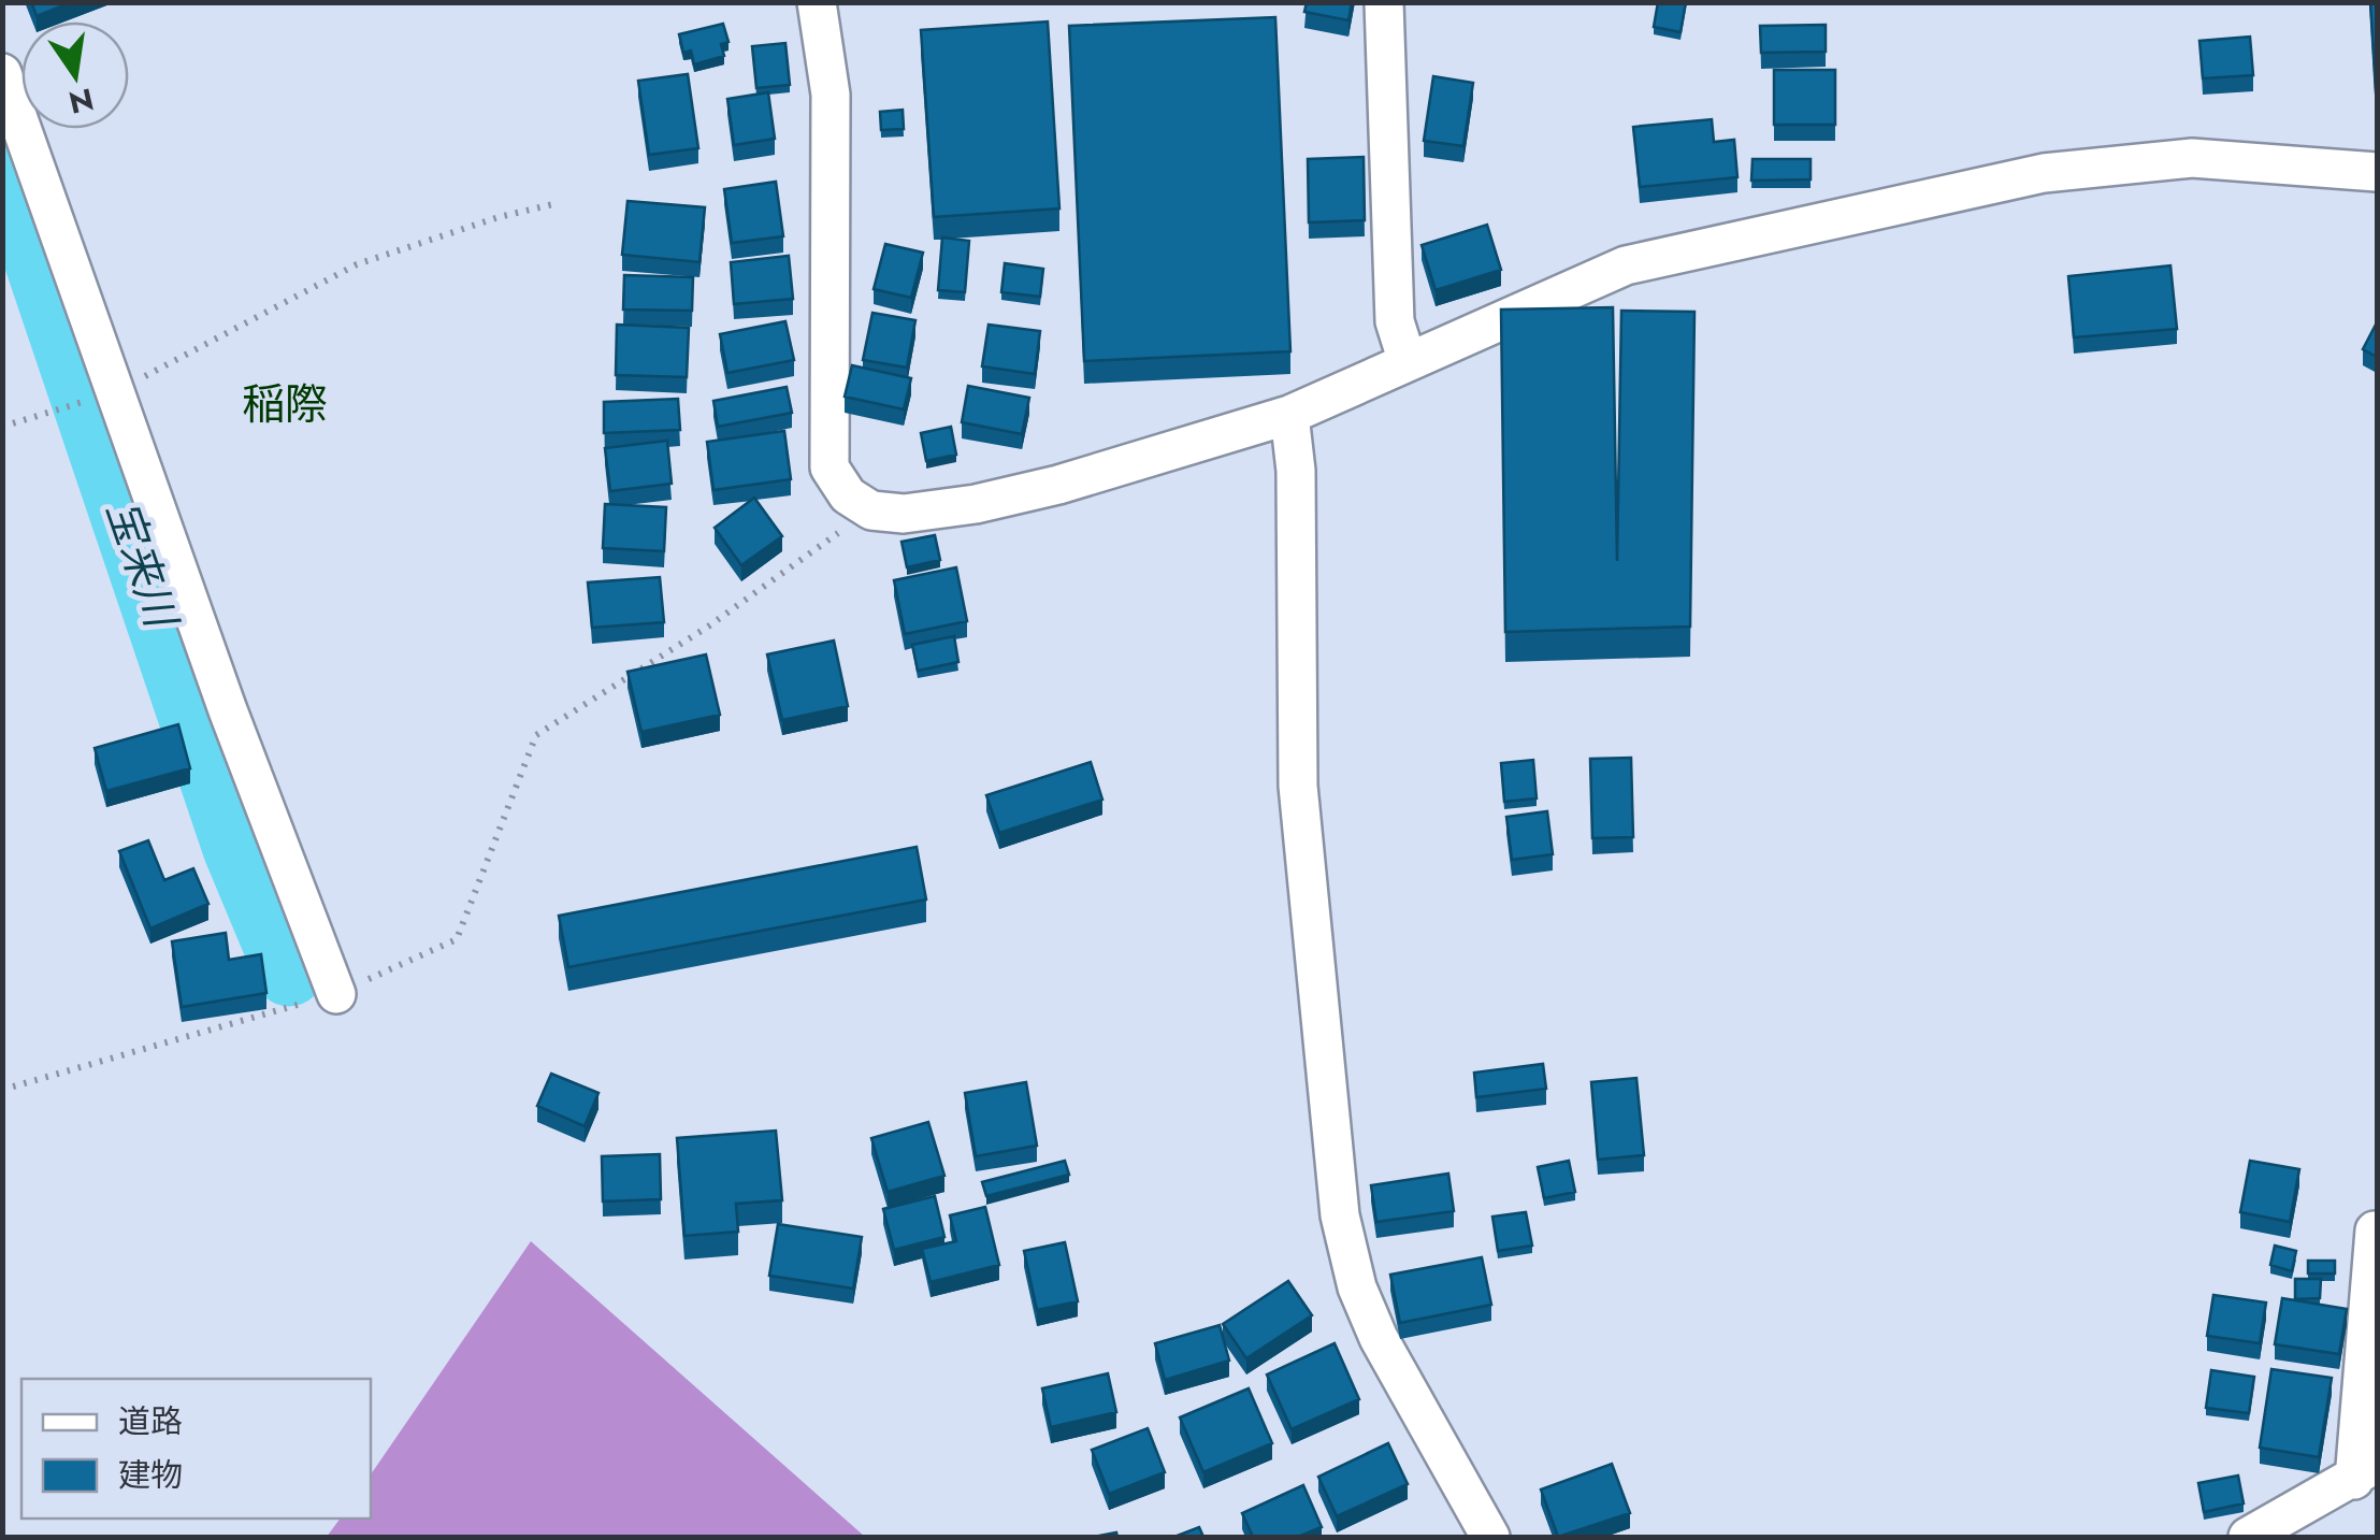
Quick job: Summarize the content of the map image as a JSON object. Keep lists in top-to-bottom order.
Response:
{
  "districts": ["稲際"],
  "water": ["宝来川"],
  "legend": ["道路", "建物"],
  "north": "bottom"
}
